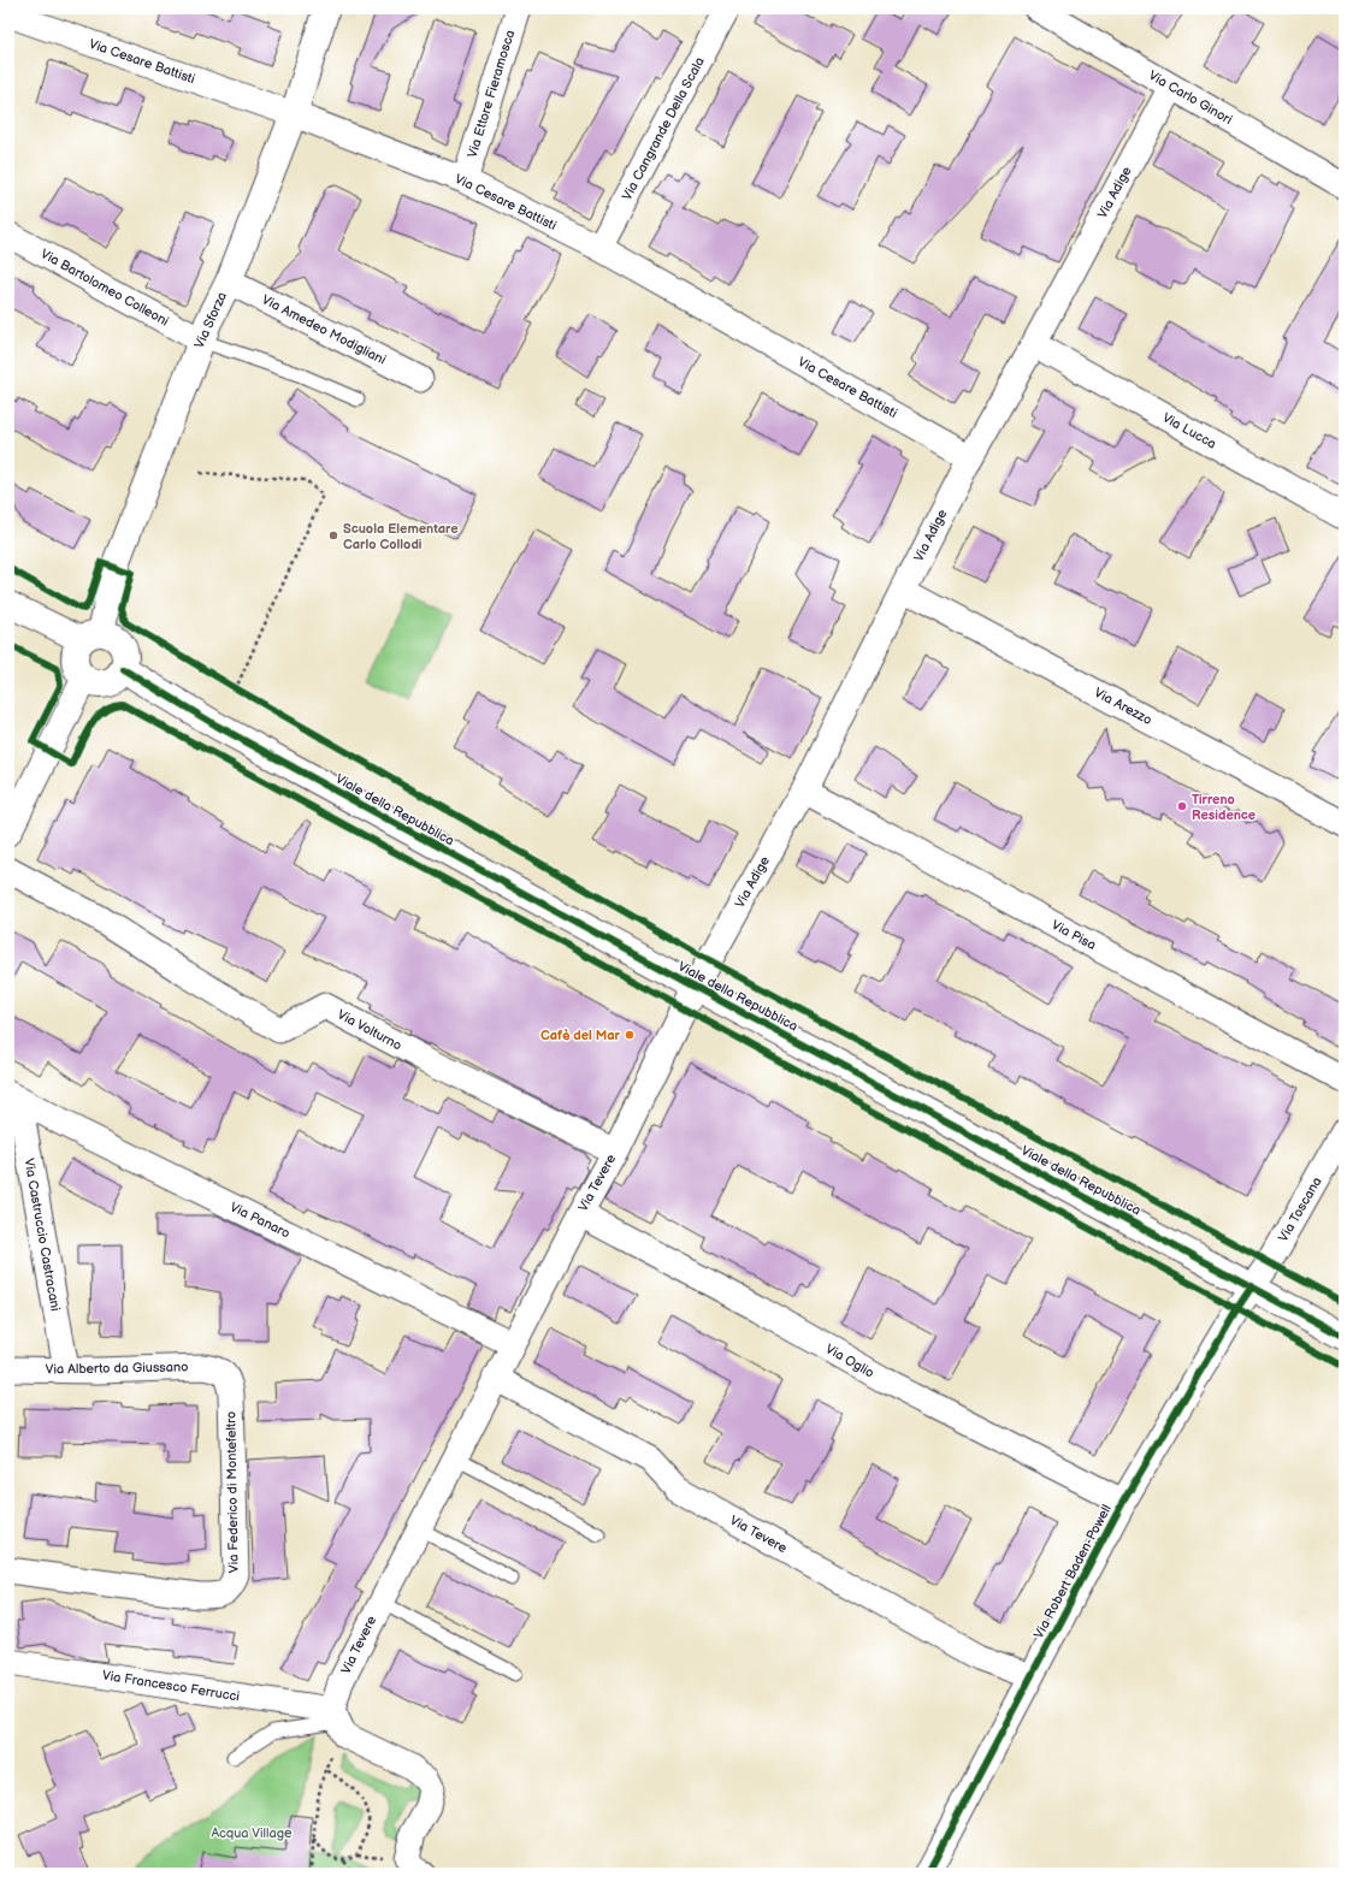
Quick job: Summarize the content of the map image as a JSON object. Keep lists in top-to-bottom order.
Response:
{
  "streets": {
    "street": [
      "Via Cesare Battisti",
      "Via Ettore Fieramosca",
      "Via Carlo Ginori",
      "Via Cangrande Della Scala",
      "Via Adige",
      "Via Bartolomeo Colleoni",
      "Via Sforza",
      "Via Amedeo Modigliani",
      "Via Lucca",
      "Via Arezzo",
      "Viale della Repubblica",
      "Via Pisa",
      "Via Volturno",
      "Via Tevere",
      "Via Toscana",
      "Via Panaro",
      "Via Castruccio Castracani",
      "Via Oglio",
      "Via Alberto da Giussano",
      "Via Federico di Montefeltro",
      "Via Robert Baden-Powell",
      "Via Francesco Ferrucci"
    ]
  },
  "crossings": [
    ["Via Cesare Battisti", "Via Ettore Fieramosca"],
    ["Via Cesare Battisti", "Via Cangrande Della Scala"],
    ["Via Cesare Battisti", "Via Adige"],
    ["Via Cesare Battisti", "Via Sforza"],
    ["Via Carlo Ginori", "Via Adige"],
    ["Via Adige", "Via Lucca"],
    ["Via Adige", "Via Arezzo"],
    ["Via Adige", "Viale della Repubblica"],
    ["Via Adige", "Via Pisa"],
    ["Via Adige", "Via Tevere"],
    ["Via Bartolomeo Colleoni", "Via Sforza"],
    ["Via Sforza", "Via Amedeo Modigliani"],
    ["Via Sforza", "Viale della Repubblica"],
    ["Viale della Repubblica", "Via Tevere"],
    ["Viale della Repubblica", "Via Toscana"],
    ["Viale della Repubblica", "Via Robert Baden-Powell"],
    ["Via Volturno", "Via Tevere"],
    ["Via Tevere", "Via Panaro"],
    ["Via Tevere", "Via Oglio"],
    ["Via Tevere", "Via Robert Baden-Powell"],
    ["Via Tevere", "Via Francesco Ferrucci"],
    ["Via Toscana", "Via Robert Baden-Powell"],
    ["Via Panaro", "Via Castruccio Castracani"],
    ["Via Castruccio Castracani", "Via Alberto da Giussano"],
    ["Via Oglio", "Via Robert Baden-Powell"],
    ["Via Alberto da Giussano", "Via Federico di Montefeltro"]
  ],
  "parks": ["Acqua Village"],
  "places": ["Scuola Elementare Carlo Collodi", "Tirreno Residence", "Cafè del Mar"]
}
